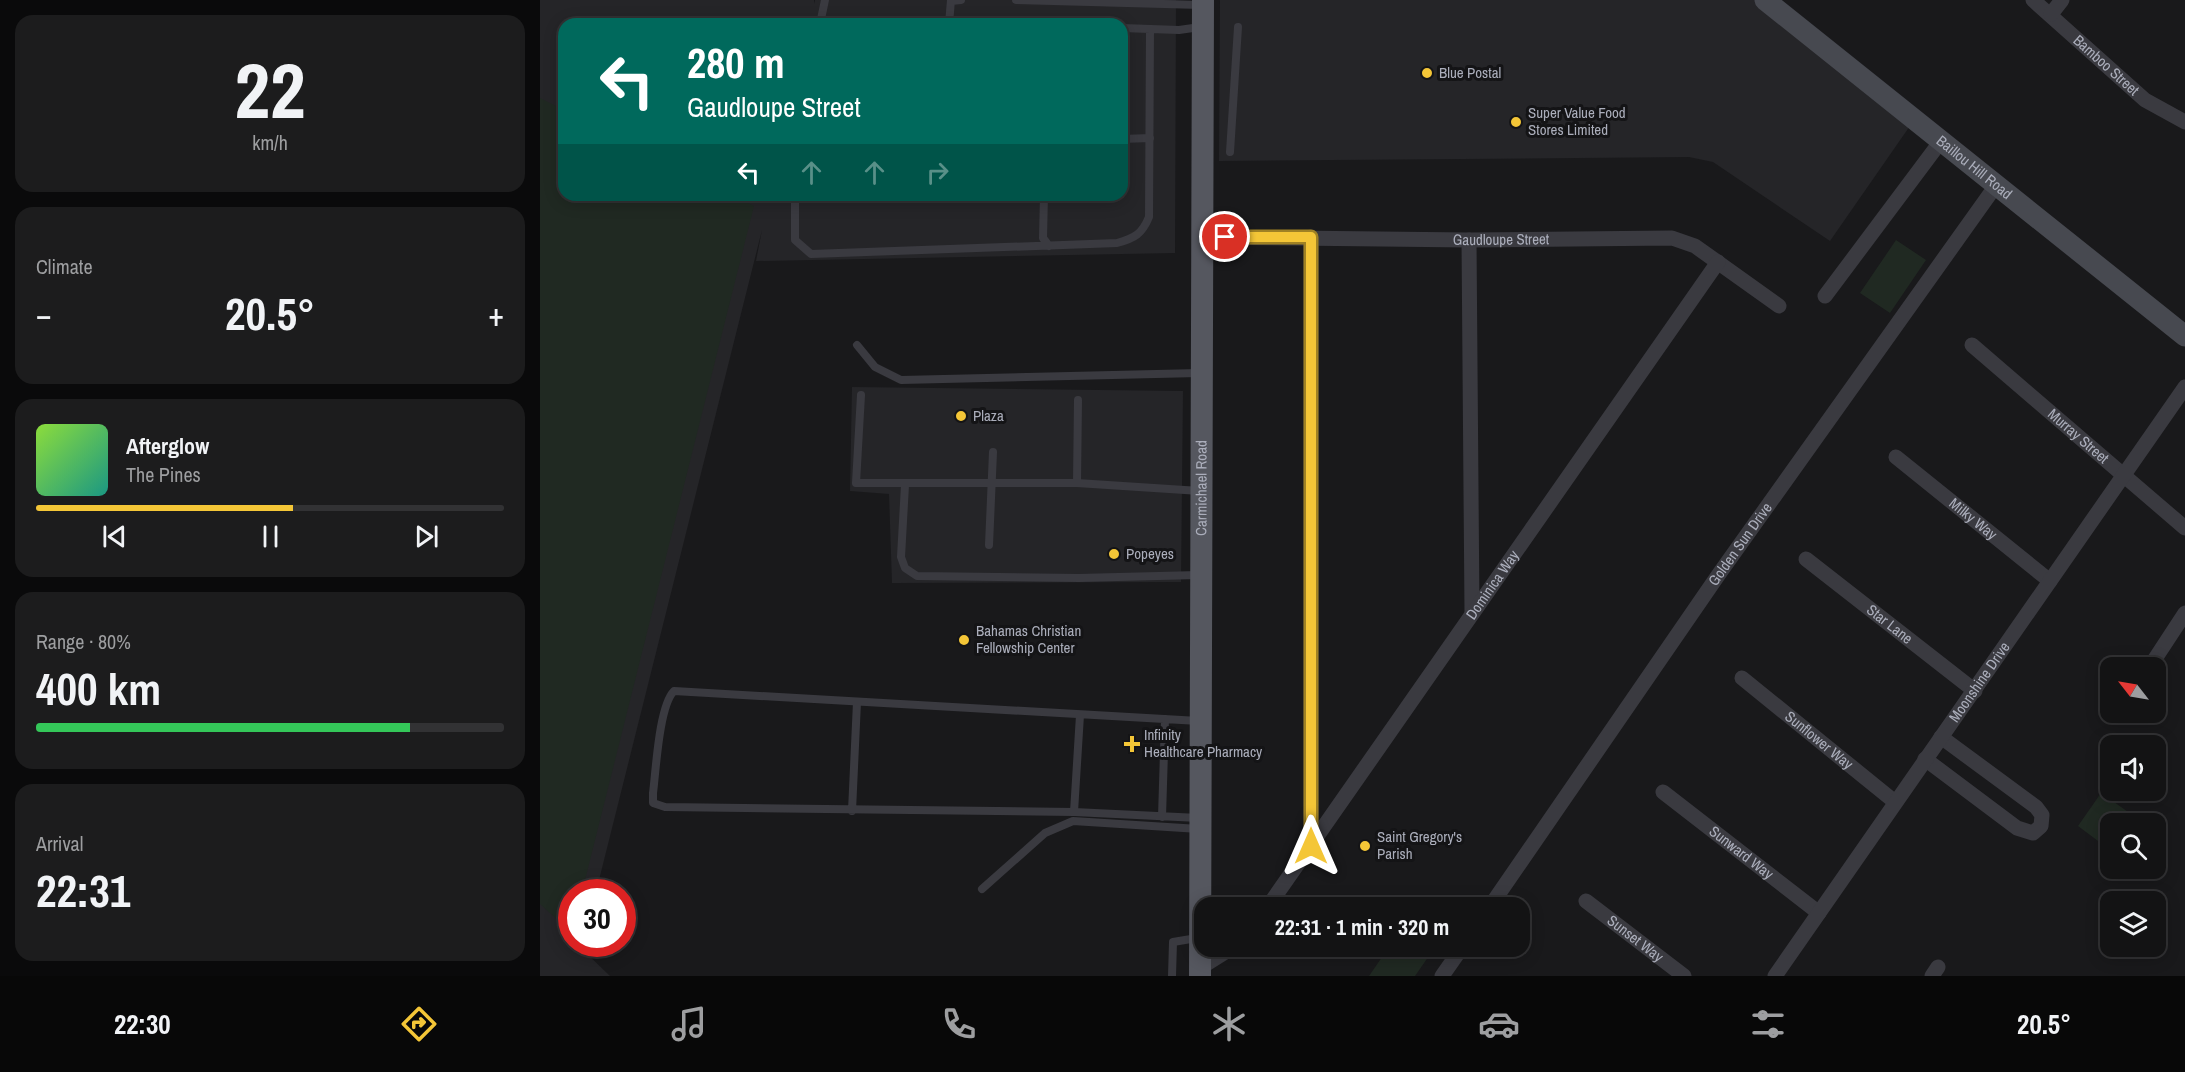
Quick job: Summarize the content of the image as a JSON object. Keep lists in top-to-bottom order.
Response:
{
  "streets": {
    "main road": ["Baillou Hill Road", "Carmichael Road"],
    "street": [
      "Bamboo Street",
      "Gaudloupe Street",
      "Murray Street",
      "Milky Way",
      "Golden Sun Drive",
      "Dominica Way",
      "Star Lane",
      "Moonshine Drive",
      "Sunflower Way",
      "Sunward Way",
      "Sunset Way"
    ]
  },
  "crossings": [
    ["Baillou Hill Road", "Golden Sun Drive"],
    ["Gaudloupe Street", "Carmichael Road"],
    ["Gaudloupe Street", "Dominica Way"],
    ["Murray Street", "Moonshine Drive"],
    ["Milky Way", "Moonshine Drive"],
    ["Star Lane", "Moonshine Drive"],
    ["Moonshine Drive", "Sunflower Way"],
    ["Moonshine Drive", "Sunward Way"]
  ],
  "places": {
    "other": [
      "Blue Postal",
      "Super Value Food Stores Limited",
      "Plaza",
      "Popeyes",
      "Bahamas Christian Fellowship Center",
      "Saint Gregory's Parish"
    ],
    "health": ["Infinity Healthcare Pharmacy"]
  },
  "north": "top left",
  "page": {
    "tile": [
      ["22", "km/h"],
      "Climate",
      ["Range · 80%", "400 km"],
      ["Arrival", "22:31"]
    ],
    "turn": ["280 m", "Gaudloupe Street"],
    "heat": ["−", "20.5°", "+"],
    "song": ["Afterglow", "The Pines"],
    "limit": "30",
    "trip": "22:31 · 1 min · 320 m",
    "tabs": ["22:30", "20.5°"]
  }
}
